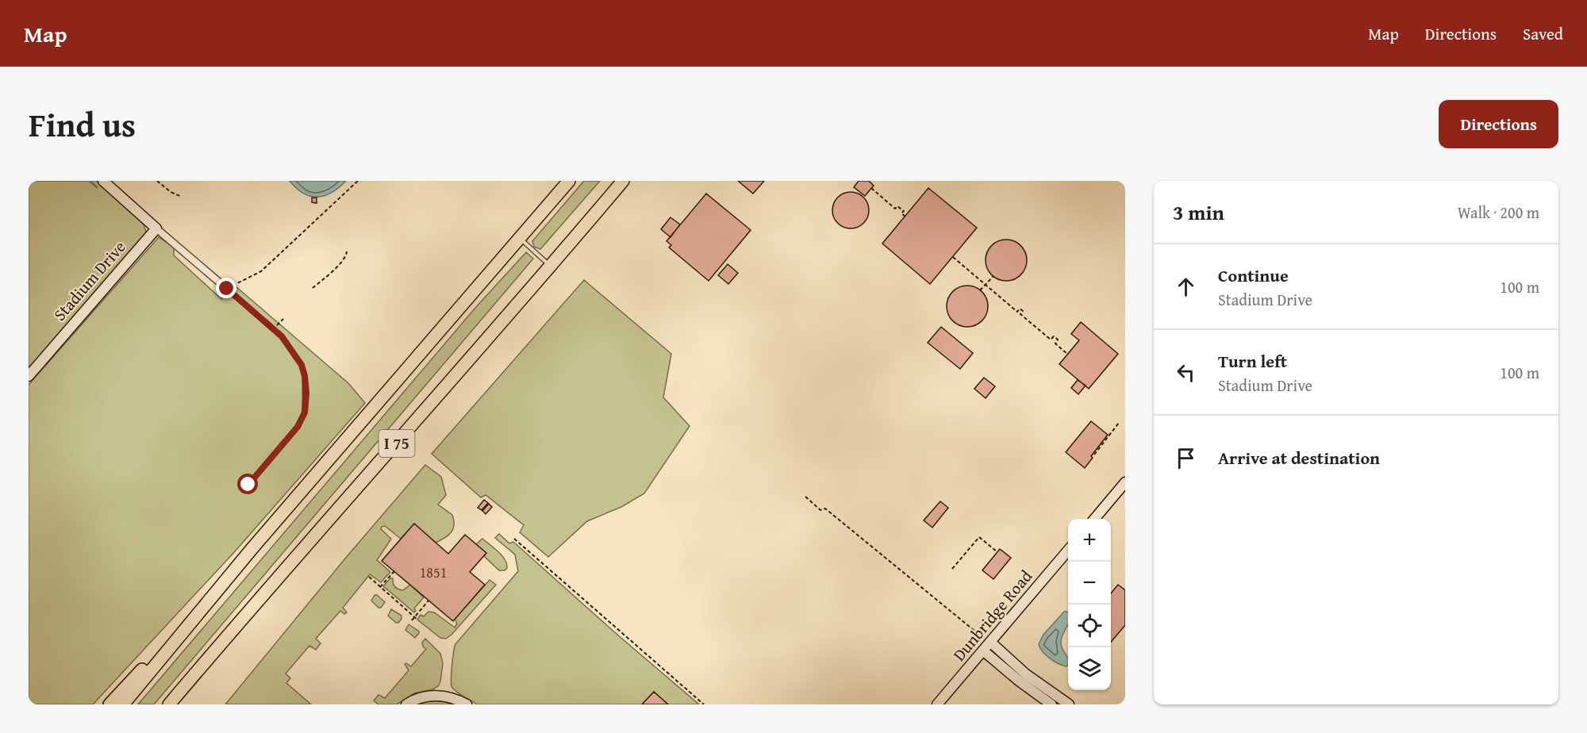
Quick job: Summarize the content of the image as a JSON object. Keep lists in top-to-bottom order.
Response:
{
  "streets": {
    "highway": ["I 75"],
    "street": ["Stadium Drive", "Dunbridge Road"]
  },
  "house_numbers": ["1851"],
  "page": {
    "header": "Map",
    "nav": ["Map", "Directions", "Saved"],
    "title": "Find us",
    "buttons": "Directions",
    "heading": ["3 min", "Walk · 200 m"],
    "list": [
      ["Continue", "Stadium Drive", "100 m"],
      ["Turn left", "Stadium Drive", "100 m"],
      "Arrive at destination"
    ],
    "map_buttons": ["+", "−"]
  }
}
